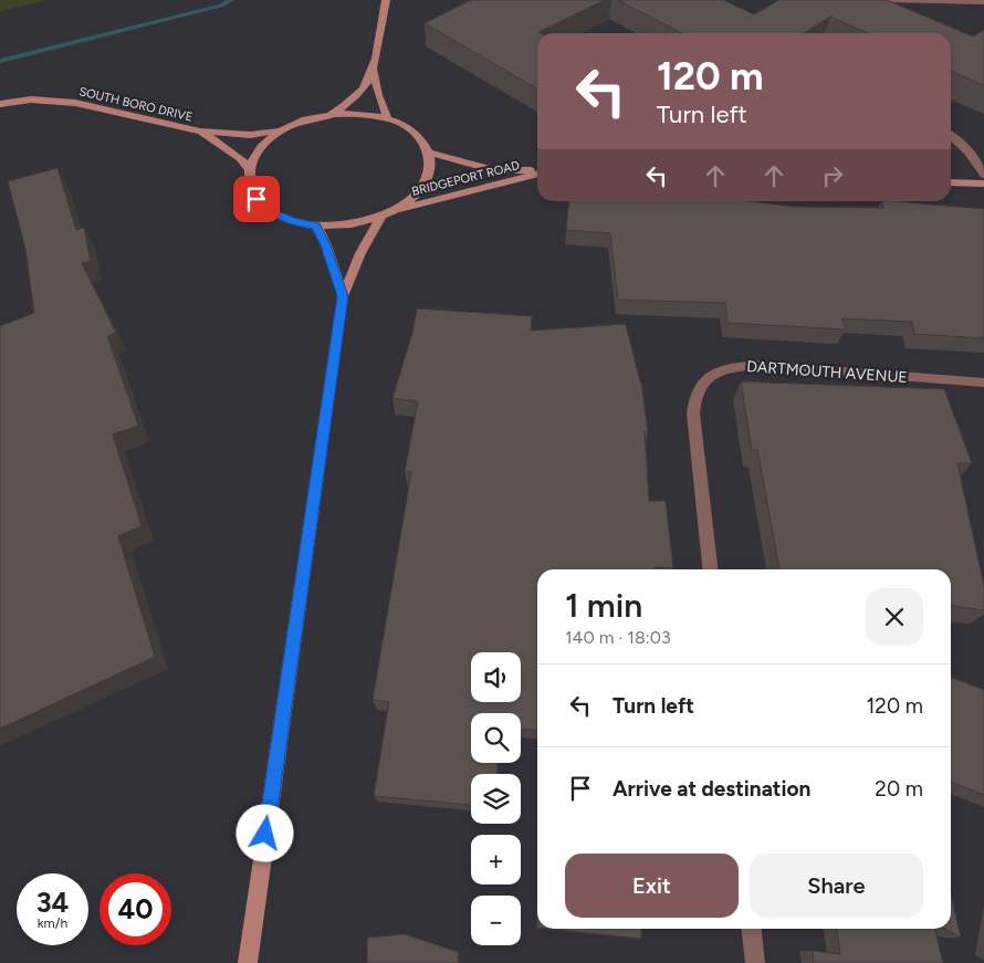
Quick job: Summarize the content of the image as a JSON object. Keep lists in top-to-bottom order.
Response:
{
  "streets": {
    "main road": ["SOUTH BORO DRIVE", "BRIDGEPORT ROAD"],
    "street": ["DARTMOUTH AVENUE"]
  },
  "crossings": [
    ["SOUTH BORO DRIVE", "BRIDGEPORT ROAD"]
  ],
  "page": {
    "turn": ["120 m", "Turn left"],
    "heading": ["1 min", "140 m · 18:03"],
    "map_buttons": ["+", "−"],
    "list": [
      {
        "name": "Turn left",
        "value": "120 m"
      },
      {
        "name": "Arrive at destination",
        "value": "20 m"
      }
    ],
    "buttons": ["Exit", "Share"],
    "speed": "34 km/h",
    "limit": "40"
  }
}
